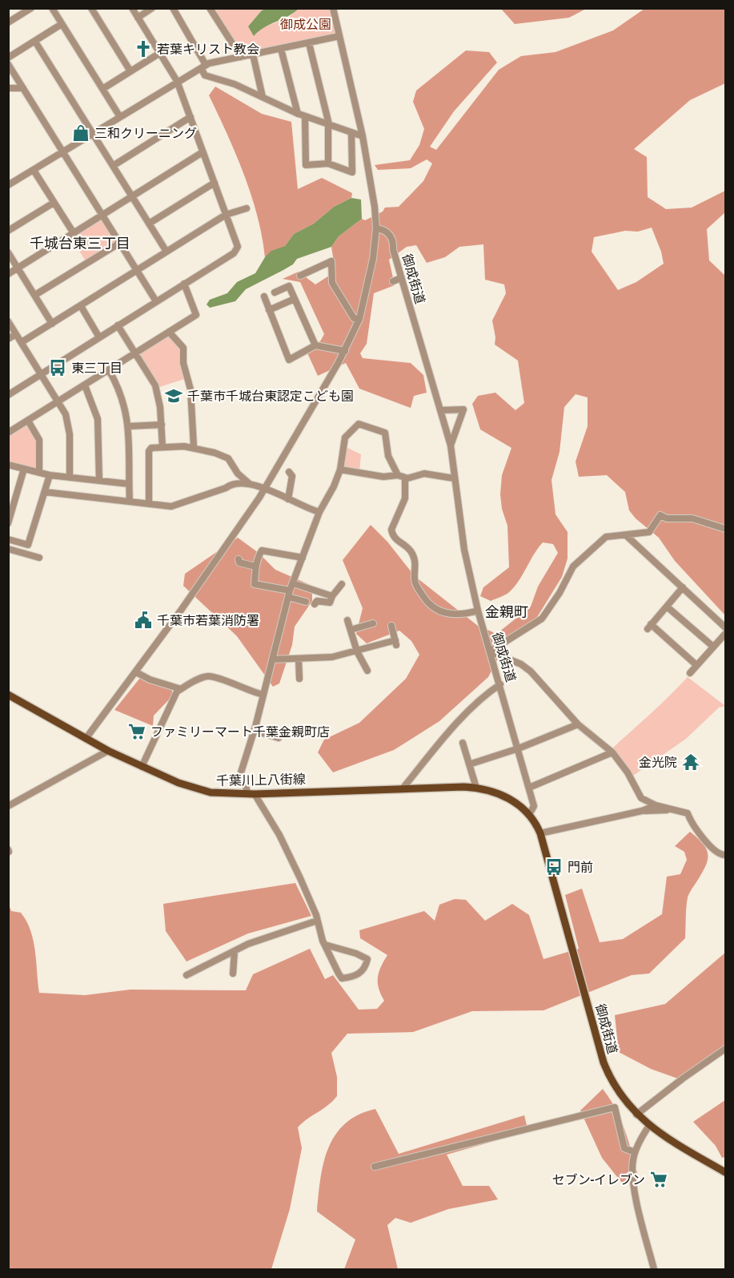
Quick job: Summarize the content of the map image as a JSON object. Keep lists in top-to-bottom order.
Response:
{
  "streets": {
    "main road": ["御成街道", "千葉川上八街線"]
  },
  "crossings": [
    ["御成街道", "千葉川上八街線"]
  ],
  "districts": ["千城台東三丁目", "金親町"],
  "parks": ["御成公園"],
  "places": {
    "church": ["若葉キリスト教会"],
    "shop": ["三和クリーニング"],
    "bus stop": ["東三丁目", "門前"],
    "school or university": ["千葉市千城台東認定こども園"],
    "public building": ["千葉市若葉消防署"],
    "supermarket": ["ファミリーマート千葉金親町店", "セブン-イレブン"],
    "temple": ["金光院"]
  }
}
